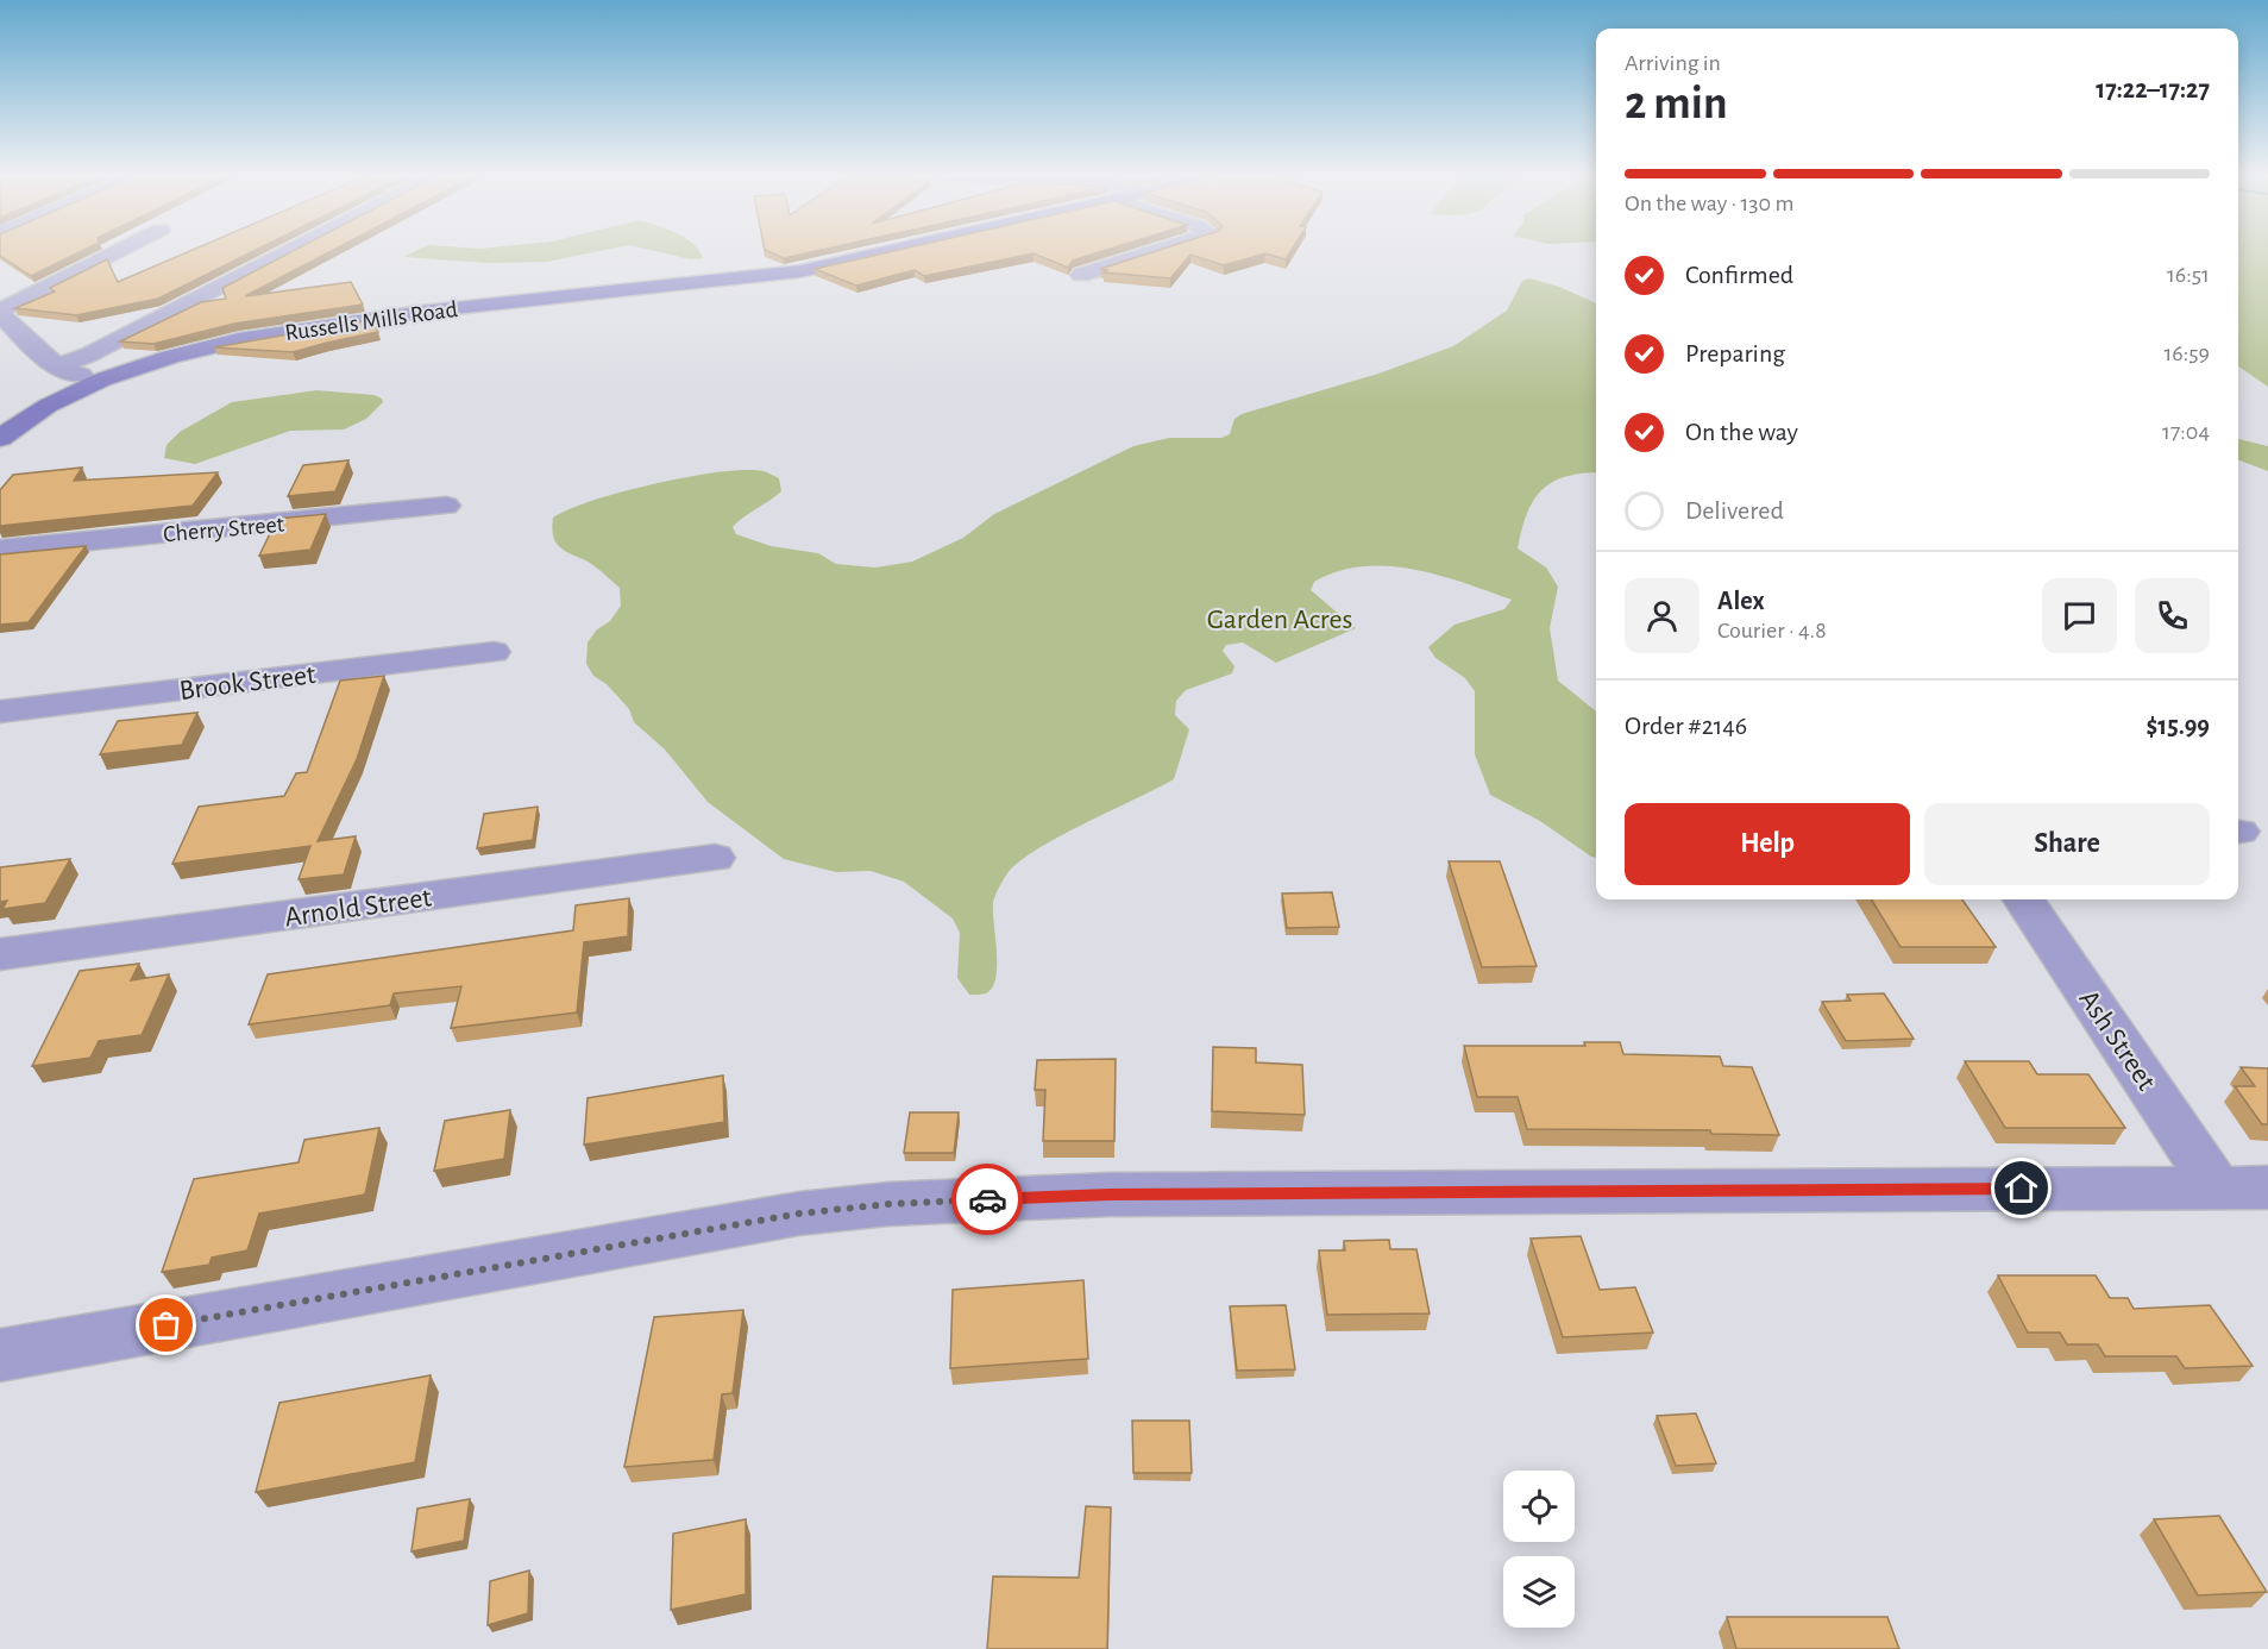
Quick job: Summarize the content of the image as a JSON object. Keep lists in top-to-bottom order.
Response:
{
  "streets": {
    "main road": ["Russells Mills Road"],
    "street": [
      "Cherry Street",
      "Brook Street",
      "Arnold Street",
      "Ash Street"
    ]
  },
  "parks": ["Garden Acres"],
  "page": {
    "heading": ["2 min", "Arriving in", "17:22–17:27"],
    "panel": [
      "Alex",
      "Courier · 4.8",
      "Order #2146",
      "$15.99"
    ],
    "bar": "On the way · 130 m",
    "list": [
      ["Confirmed", "16:51"],
      ["Preparing", "16:59"],
      ["On the way", "17:04"],
      "Delivered"
    ],
    "buttons": ["Help", "Share"]
  }
}
